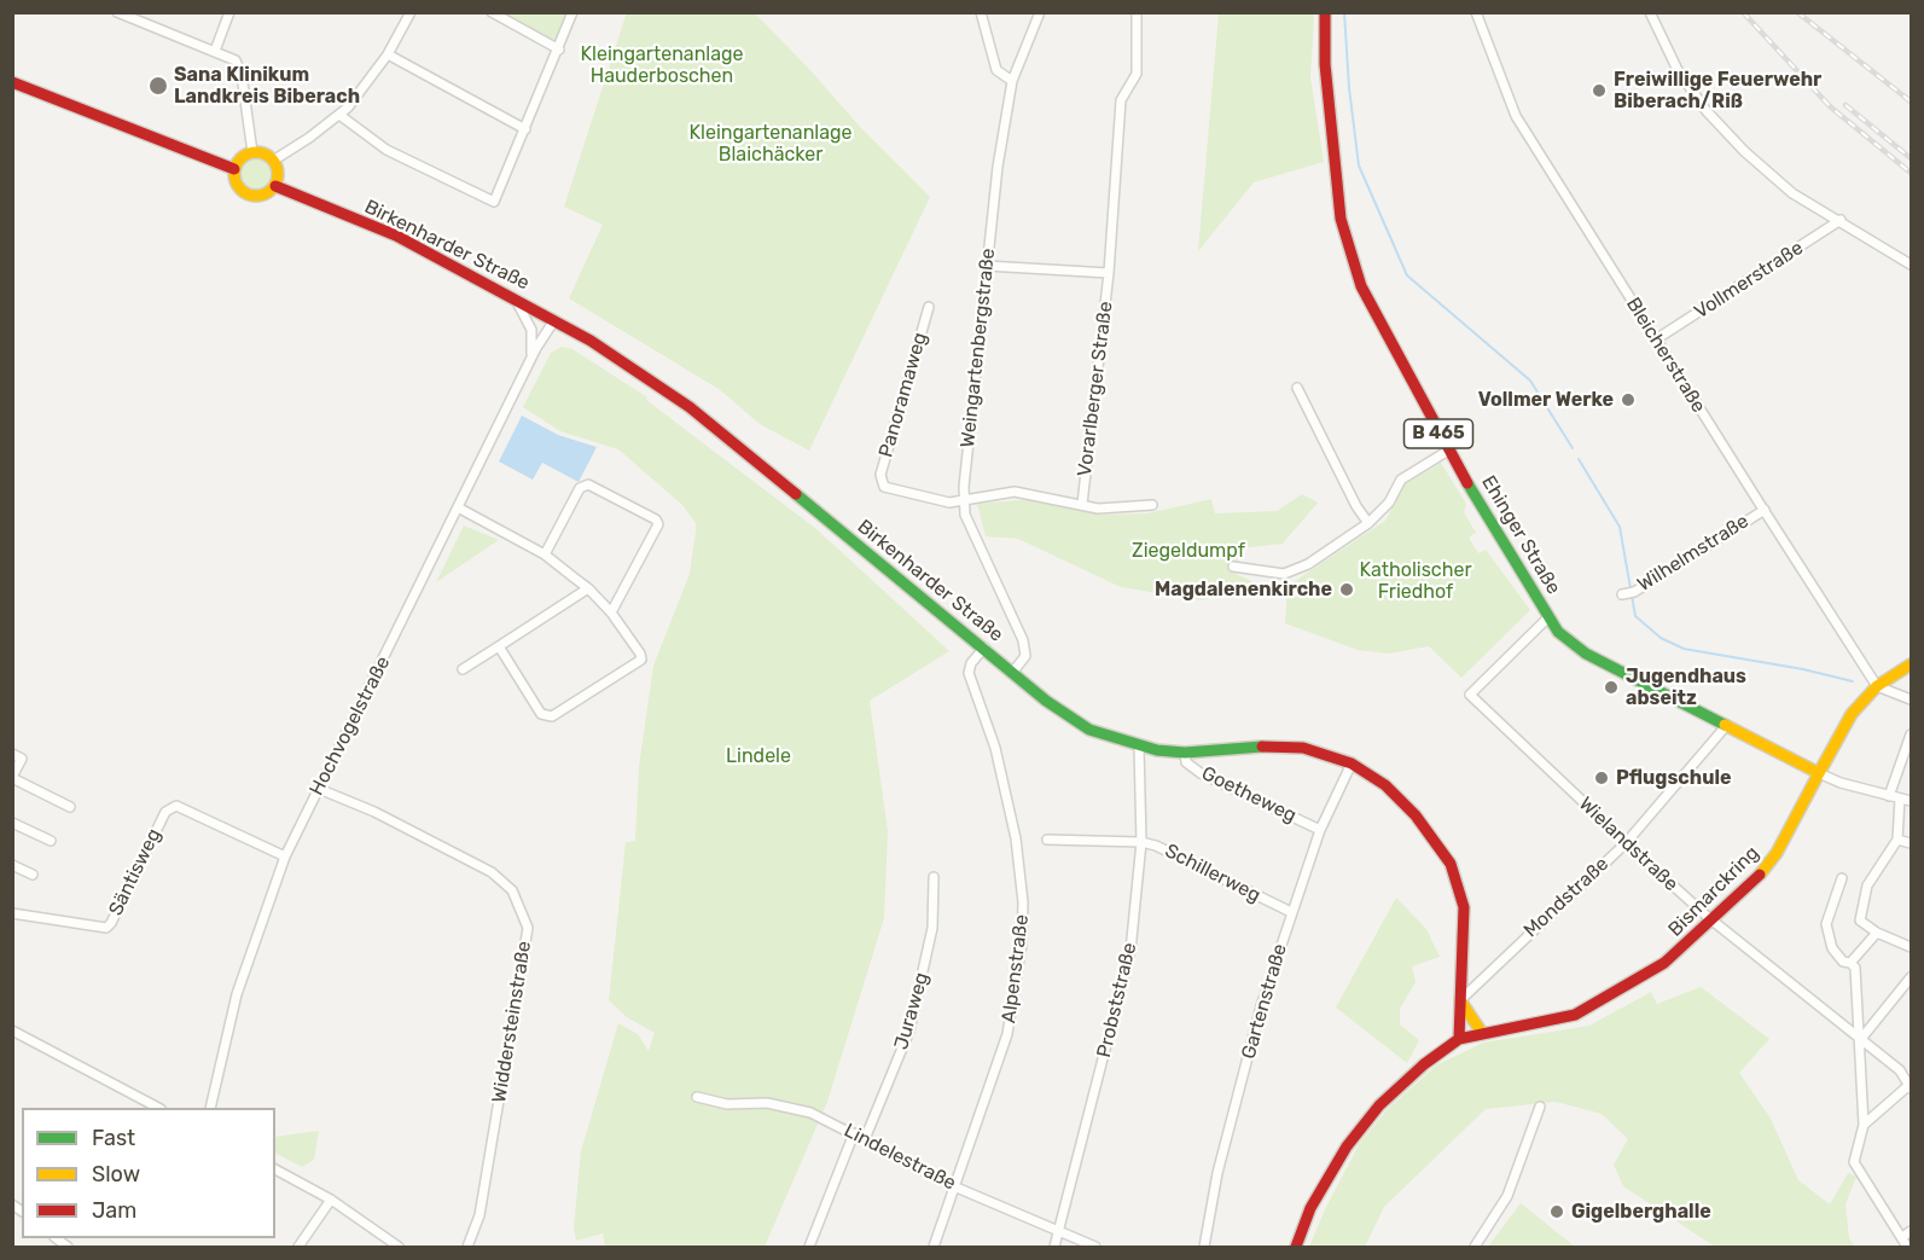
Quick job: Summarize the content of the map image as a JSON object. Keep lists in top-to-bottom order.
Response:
{
  "streets": {
    "main road": [
      "Birkenharder Straße",
      "B 465",
      "Ehinger Straße",
      "Bismarckring"
    ],
    "street": [
      "Vollmerstraße",
      "Weingartenbergstraße",
      "Bleicherstraße",
      "Vorarlberger Straße",
      "Panoramaweg",
      "Wilhelmstraße",
      "Hochvogelstraße",
      "Goetheweg",
      "Wielandstraße",
      "Säntisweg",
      "Schillerweg",
      "Mondstraße",
      "Alpenstraße",
      "Probststraße",
      "Gartenstraße",
      "Juraweg",
      "Widdersteinstraße",
      "Lindelestraße"
    ]
  },
  "crossings": [
    ["Birkenharder Straße", "Weingartenbergstraße"],
    ["Birkenharder Straße", "Hochvogelstraße"],
    ["Birkenharder Straße", "Goetheweg"],
    ["Birkenharder Straße", "Bismarckring"],
    ["Birkenharder Straße", "Mondstraße"],
    ["Birkenharder Straße", "Alpenstraße"],
    ["Birkenharder Straße", "Probststraße"],
    ["Birkenharder Straße", "Gartenstraße"],
    ["Vollmerstraße", "Bleicherstraße"],
    ["Weingartenbergstraße", "Vorarlberger Straße"],
    ["Weingartenbergstraße", "Panoramaweg"],
    ["Bleicherstraße", "Wilhelmstraße"],
    ["Bleicherstraße", "Bismarckring"],
    ["Vorarlberger Straße", "Panoramaweg"],
    ["Ehinger Straße", "Wielandstraße"],
    ["Ehinger Straße", "Bismarckring"],
    ["Ehinger Straße", "Mondstraße"],
    ["Hochvogelstraße", "Säntisweg"],
    ["Hochvogelstraße", "Widdersteinstraße"],
    ["Goetheweg", "Gartenstraße"],
    ["Wielandstraße", "Bismarckring"],
    ["Wielandstraße", "Mondstraße"],
    ["Schillerweg", "Probststraße"],
    ["Schillerweg", "Gartenstraße"],
    ["Alpenstraße", "Lindelestraße"],
    ["Probststraße", "Lindelestraße"],
    ["Juraweg", "Lindelestraße"]
  ],
  "parks": [
    "Kleingartenanlage Hauderboschen",
    "Kleingartenanlage Blaichäcker",
    "Ziegeldumpf",
    "Katholischer Friedhof",
    "Lindele"
  ],
  "places": [
    "Sana Klinikum Landkreis Biberach",
    "Freiwillige Feuerwehr Biberach/Riß",
    "Vollmer Werke",
    "Magdalenenkirche",
    "Jugendhaus abseitz",
    "Pflugschule",
    "Gigelberghalle"
  ],
  "legend": ["Fast", "Slow", "Jam"]
}
